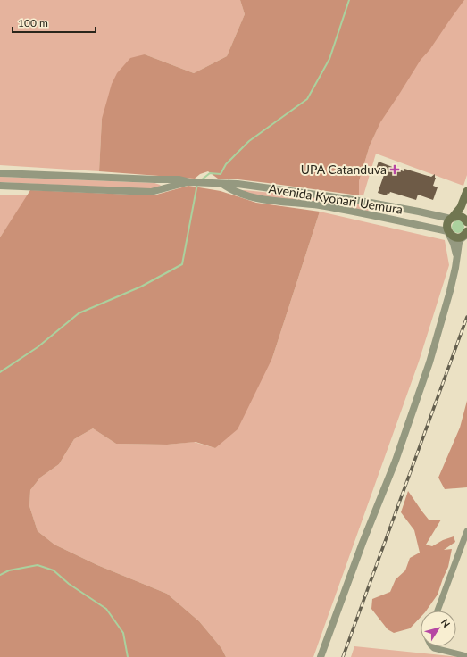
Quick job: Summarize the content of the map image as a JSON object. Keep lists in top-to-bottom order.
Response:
{
  "streets": {
    "street": ["Avenida Kyonari Uemura"]
  },
  "places": {
    "health": ["UPA Catanduva"]
  },
  "scale_bar": "100 m",
  "north": "top right"
}
